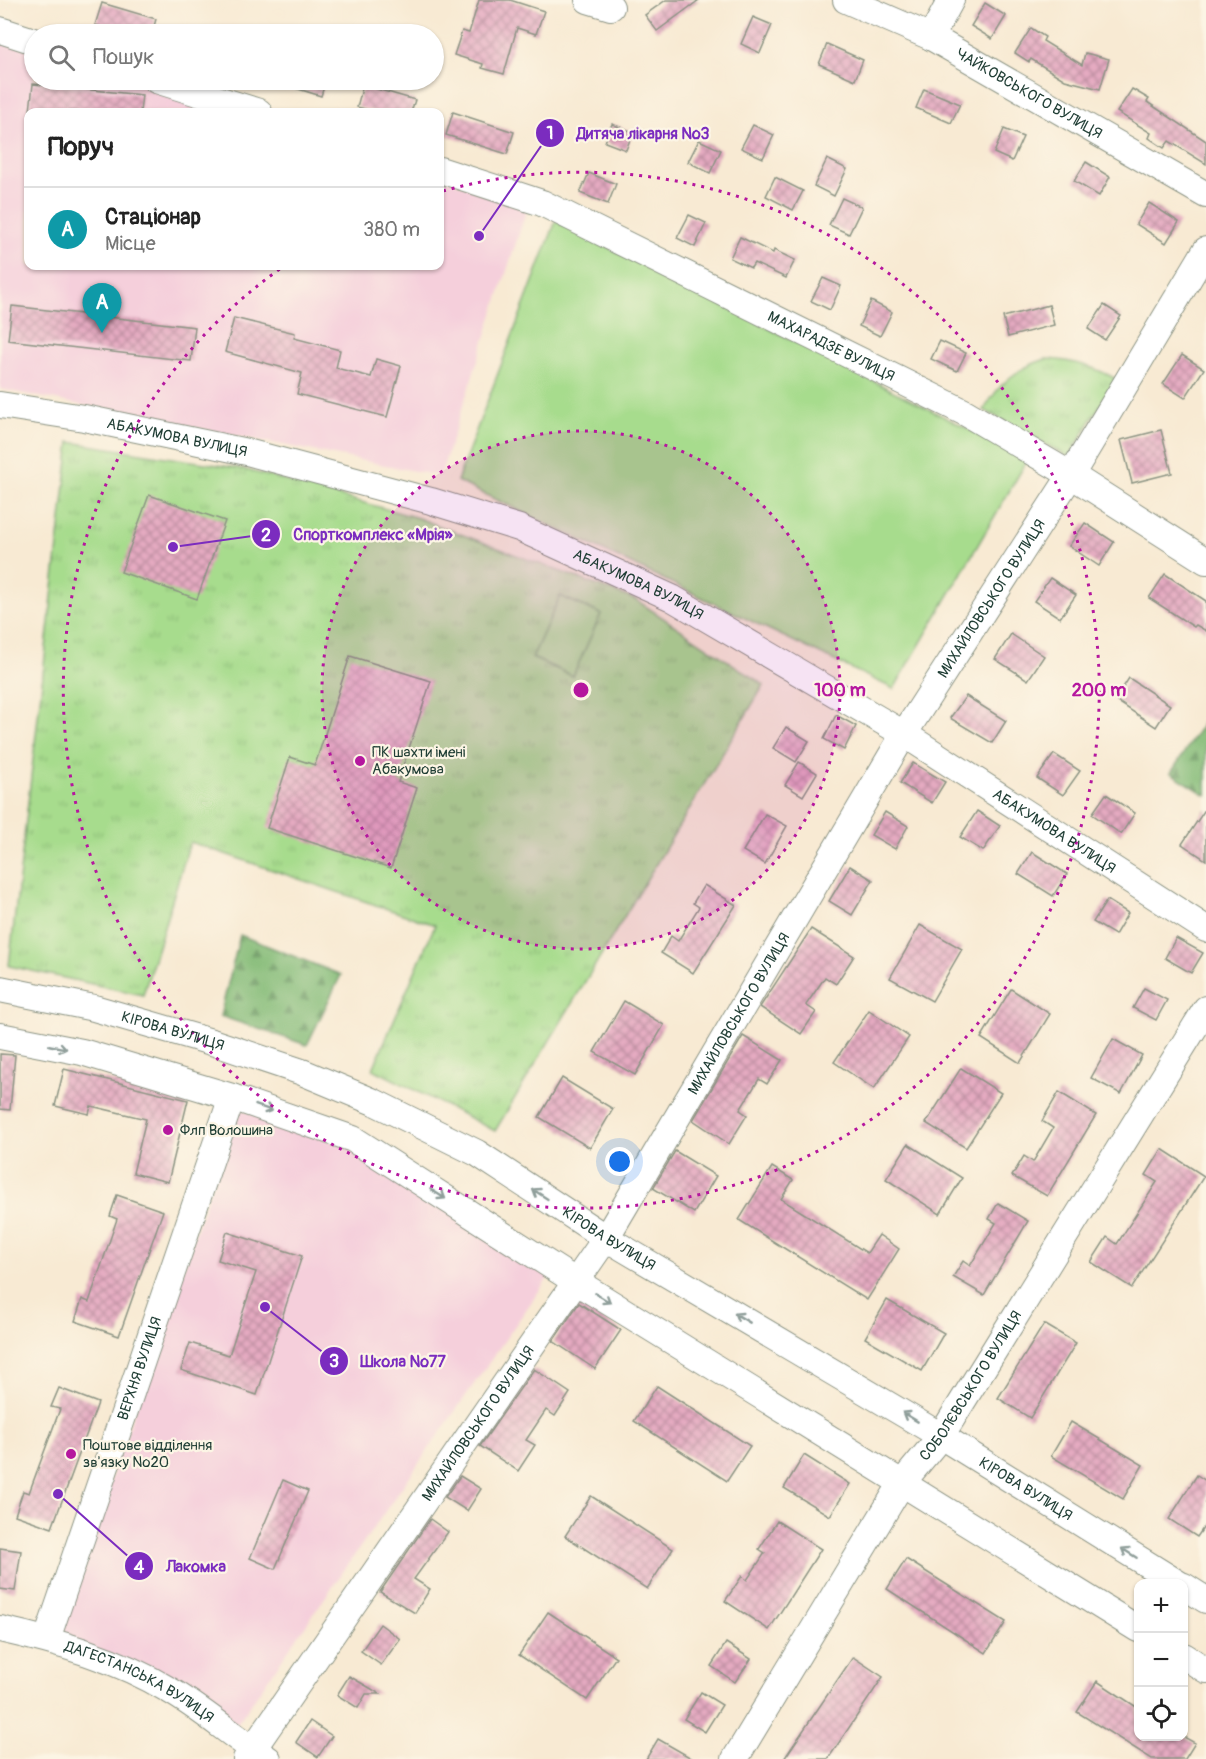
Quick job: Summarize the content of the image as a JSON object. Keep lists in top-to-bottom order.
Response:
{
  "streets": {
    "street": [
      "ЧАЙКОВСЬКОГО ВУЛИЦЯ",
      "МАХАРАДЗЕ ВУЛИЦЯ",
      "АБАКУМОВА ВУЛИЦЯ",
      "МИХАЙЛОВСЬКОГО ВУЛИЦЯ",
      "КІРОВА ВУЛИЦЯ",
      "ВЕРХНЯ ВУЛИЦЯ",
      "СОБОЛЄВСЬКОГО ВУЛИЦЯ",
      "ДАГЕСТАНСЬКА ВУЛИЦЯ"
    ]
  },
  "crossings": [
    ["МАХАРАДЗЕ ВУЛИЦЯ", "МИХАЙЛОВСЬКОГО ВУЛИЦЯ"],
    ["АБАКУМОВА ВУЛИЦЯ", "МИХАЙЛОВСЬКОГО ВУЛИЦЯ"],
    ["МИХАЙЛОВСЬКОГО ВУЛИЦЯ", "КІРОВА ВУЛИЦЯ"],
    ["МИХАЙЛОВСЬКОГО ВУЛИЦЯ", "ДАГЕСТАНСЬКА ВУЛИЦЯ"],
    ["КІРОВА ВУЛИЦЯ", "СОБОЛЄВСЬКОГО ВУЛИЦЯ"],
    ["ВЕРХНЯ ВУЛИЦЯ", "ДАГЕСТАНСЬКА ВУЛИЦЯ"]
  ],
  "places": [
    "Дитяча лікарня №3",
    "Спорткомплекс «Мрія»",
    "ПК шахти імені Абакумова",
    "Флп Волошина",
    "Школа №77",
    "Поштове відділення зв'язку №20",
    "Лакомка"
  ],
  "page": {
    "search": "Пошук",
    "heading": "Поруч",
    "list": [
      {
        "mark": "A",
        "name": "Стаціонар",
        "note": "Місце",
        "value": "380 m"
      }
    ],
    "pins": "A",
    "map_buttons": ["+", "−"]
  },
  "rings": ["100 m", "200 m"]
}
